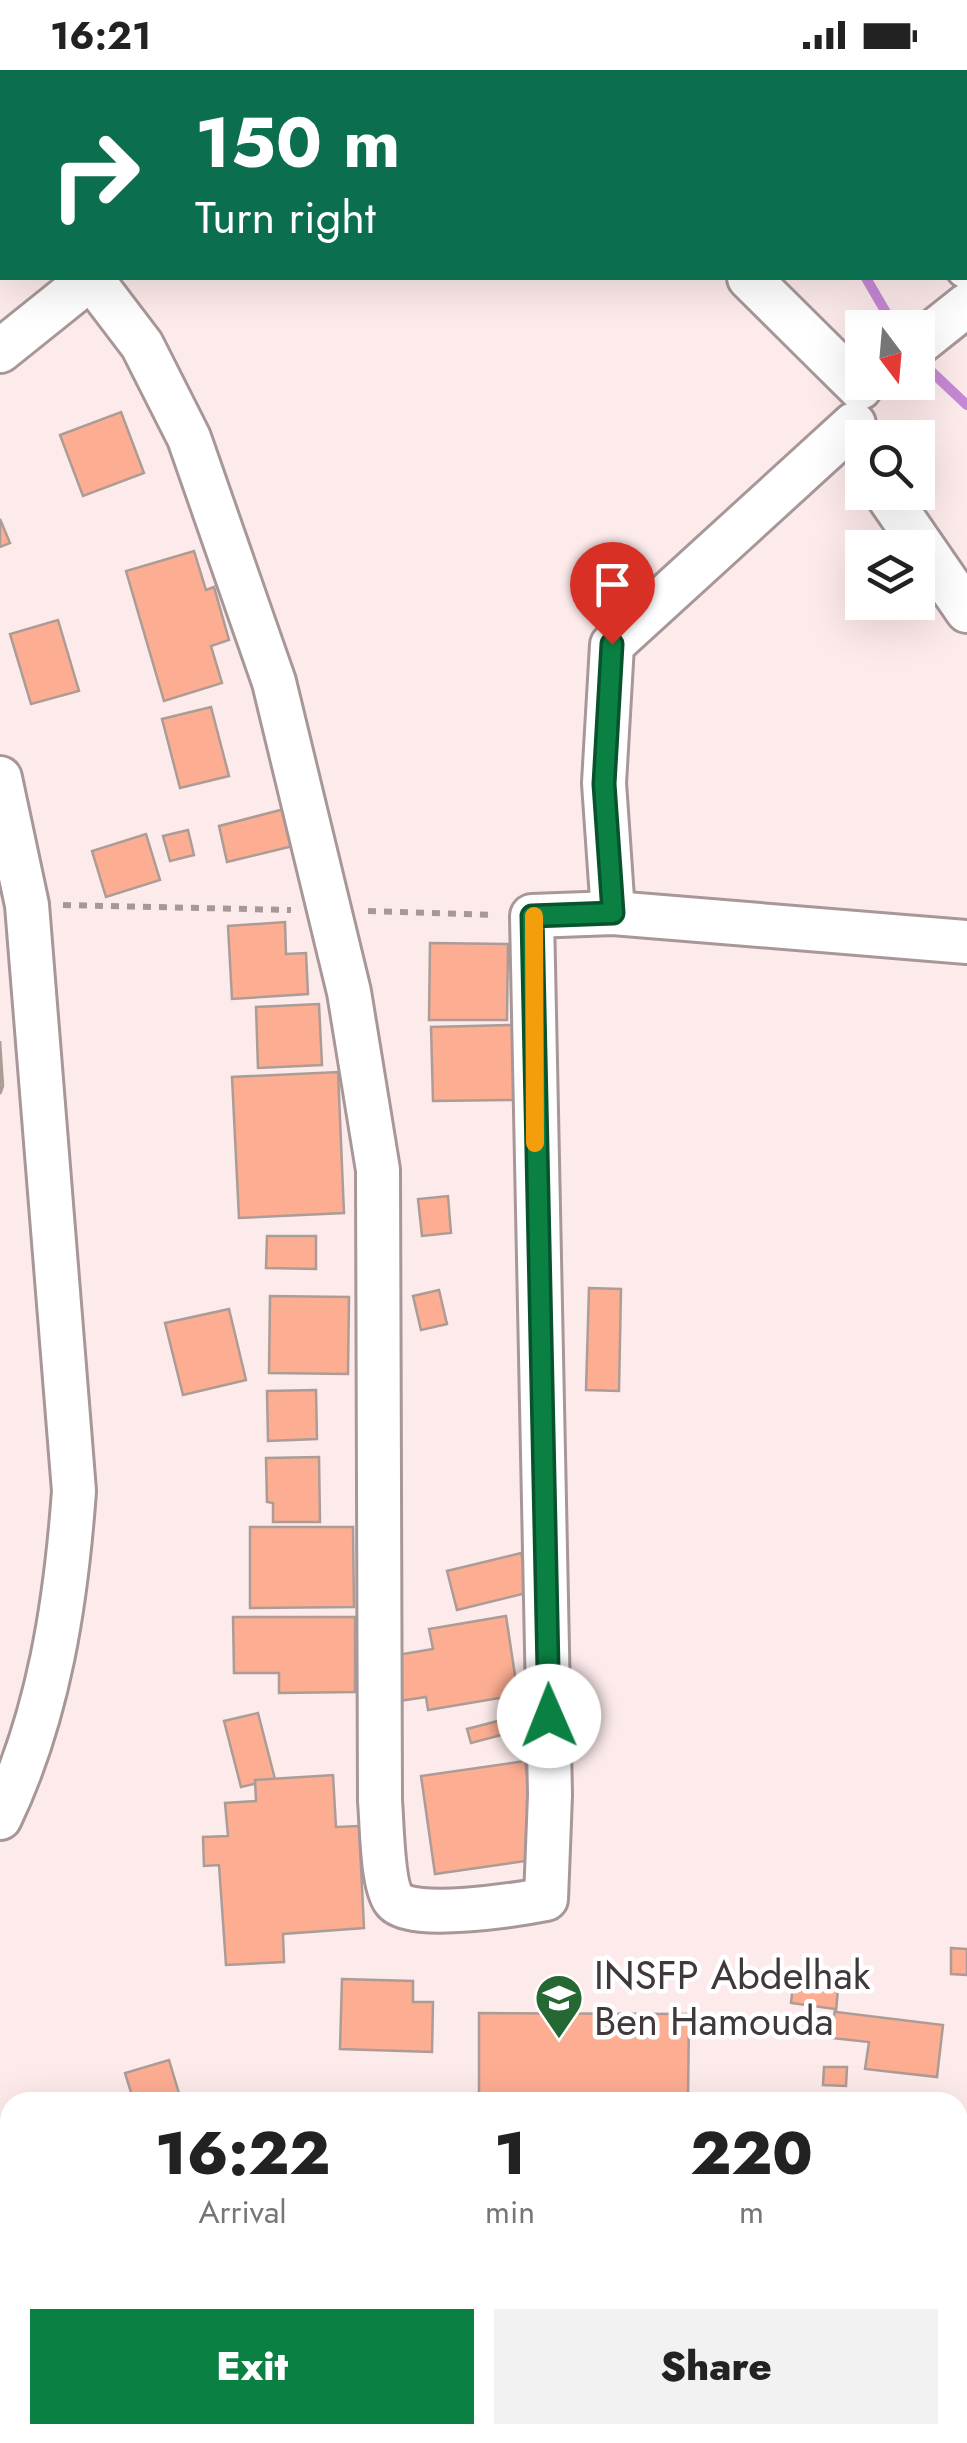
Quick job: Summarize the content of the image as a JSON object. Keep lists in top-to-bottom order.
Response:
{
  "places": {
    "school or university": ["INSFP Abdelhak Ben Hamouda"]
  },
  "north": "bottom",
  "page": {
    "status": "16:21",
    "turn": ["150 m", "Turn right"],
    "eta": [
      "16:22",
      "Arrival",
      "1",
      "min",
      "220",
      "m"
    ],
    "buttons": ["Exit", "Share"]
  }
}
